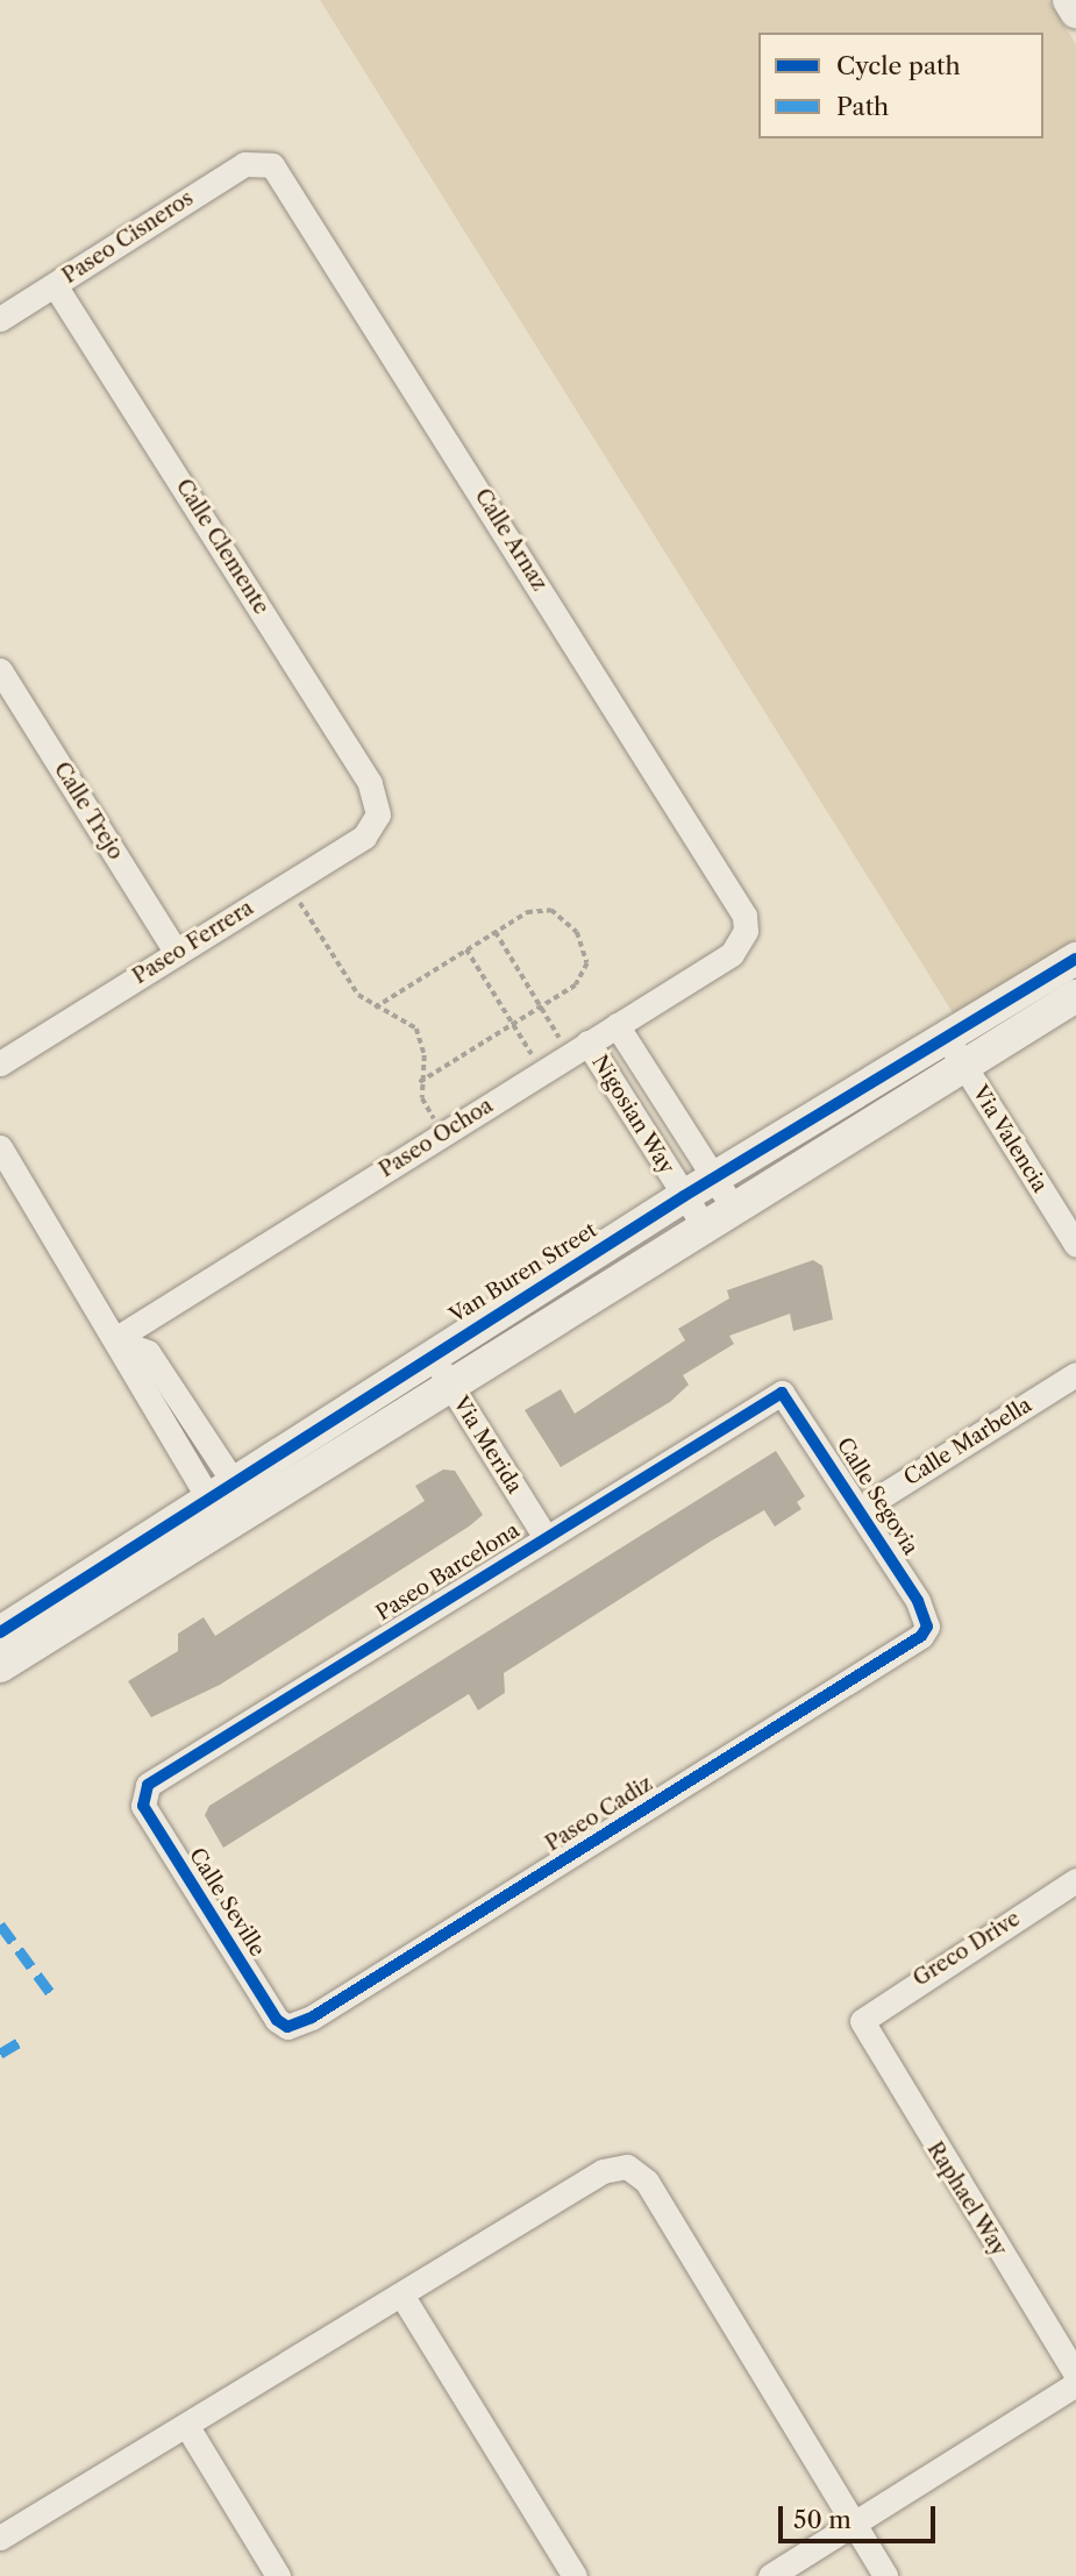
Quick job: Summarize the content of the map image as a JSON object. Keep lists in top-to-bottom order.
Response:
{
  "streets": {
    "street": [
      "Paseo Cisneros",
      "Calle Arnaz",
      "Calle Clemente",
      "Calle Trejo",
      "Paseo Ferrera",
      "Nigosian Way",
      "Paseo Ochoa",
      "Via Valencia",
      "Van Buren Street",
      "Calle Marbella",
      "Via Merida",
      "Calle Segovia",
      "Paseo Barcelona",
      "Paseo Cadiz",
      "Calle Seville",
      "Greco Drive",
      "Raphael Way"
    ]
  },
  "crossings": [
    ["Paseo Cisneros", "Calle Arnaz"],
    ["Paseo Cisneros", "Calle Clemente"],
    ["Calle Arnaz", "Paseo Ochoa"],
    ["Calle Clemente", "Paseo Ferrera"],
    ["Calle Trejo", "Paseo Ferrera"],
    ["Nigosian Way", "Paseo Ochoa"],
    ["Nigosian Way", "Van Buren Street"],
    ["Via Valencia", "Van Buren Street"],
    ["Van Buren Street", "Via Merida"],
    ["Calle Marbella", "Calle Segovia"],
    ["Via Merida", "Paseo Barcelona"],
    ["Calle Segovia", "Paseo Barcelona"],
    ["Calle Segovia", "Paseo Cadiz"],
    ["Paseo Barcelona", "Calle Seville"],
    ["Paseo Cadiz", "Calle Seville"],
    ["Greco Drive", "Raphael Way"]
  ],
  "legend": ["Cycle path", "Path"],
  "scale_bar": "50 m"
}
